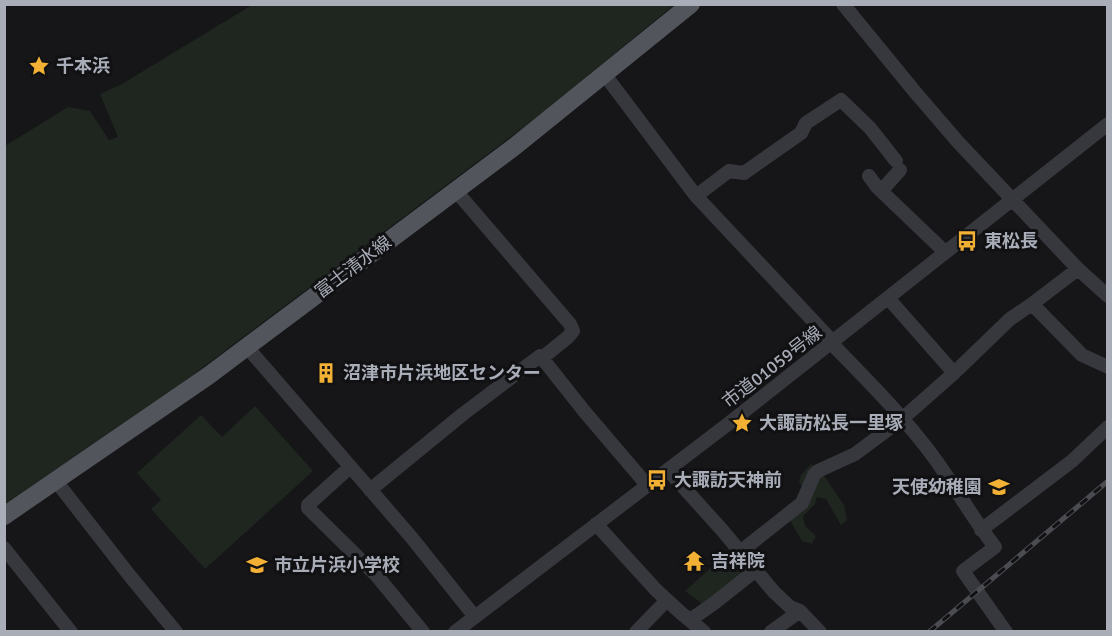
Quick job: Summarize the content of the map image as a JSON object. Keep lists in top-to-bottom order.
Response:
{
  "streets": {
    "main road": ["富士清水線"],
    "street": ["市道01059号線"]
  },
  "places": {
    "place": ["千本浜", "大諏訪松長一里塚"],
    "bus stop": ["東松長", "大諏訪天神前"],
    "building": ["沼津市片浜地区センター"],
    "school or university": ["天使幼稚園", "市立片浜小学校"],
    "temple": ["吉祥院"]
  }
}
